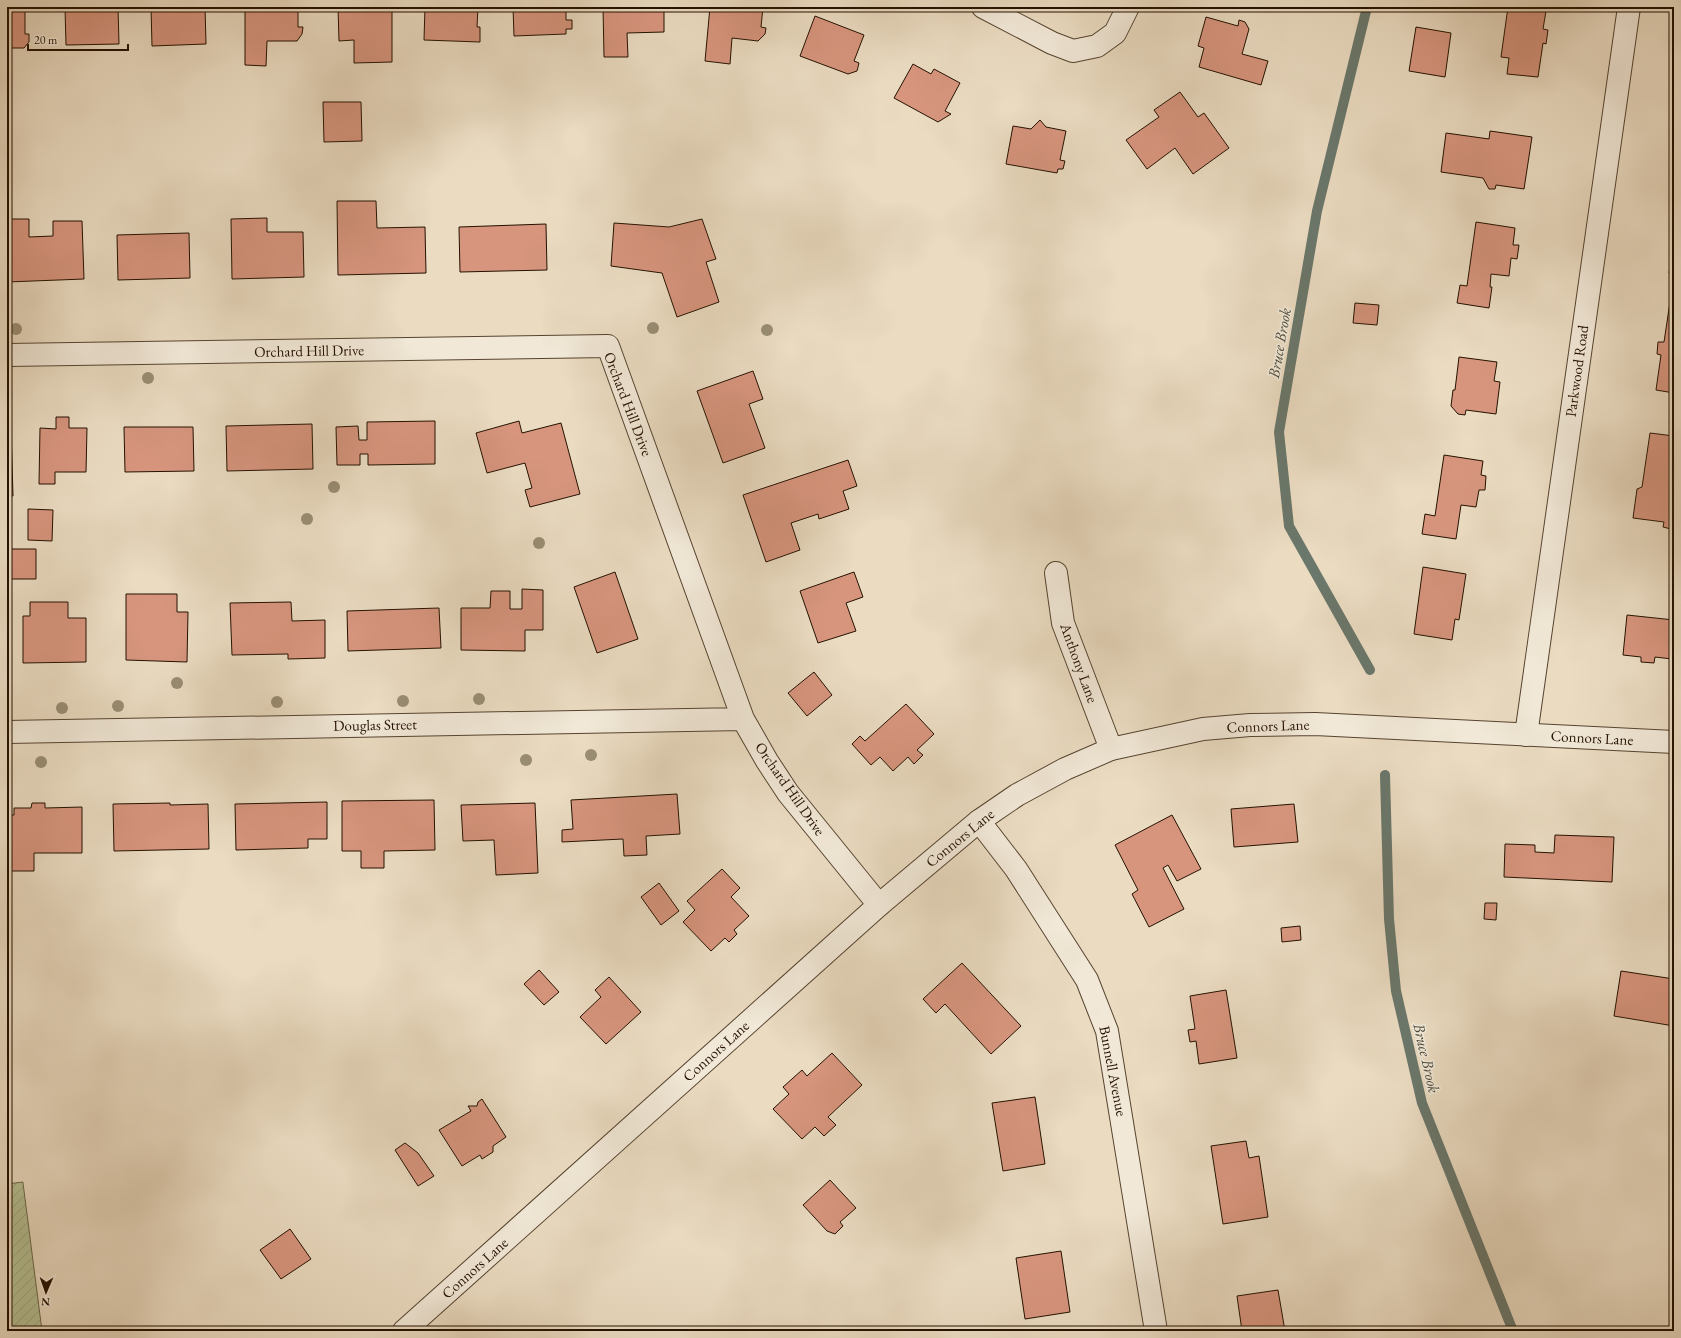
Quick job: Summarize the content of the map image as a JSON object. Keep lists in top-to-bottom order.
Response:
{
  "streets": {
    "street": [
      "Orchard Hill Drive",
      "Parkwood Road",
      "Anthony Lane",
      "Douglas Street",
      "Connors Lane",
      "Bunnell Avenue"
    ]
  },
  "crossings": [
    ["Orchard Hill Drive", "Douglas Street"],
    ["Orchard Hill Drive", "Connors Lane"],
    ["Parkwood Road", "Connors Lane"],
    ["Anthony Lane", "Connors Lane"],
    ["Connors Lane", "Bunnell Avenue"]
  ],
  "water": ["Bruce Brook"],
  "scale_bar": "20 m",
  "north": "bottom"
}
